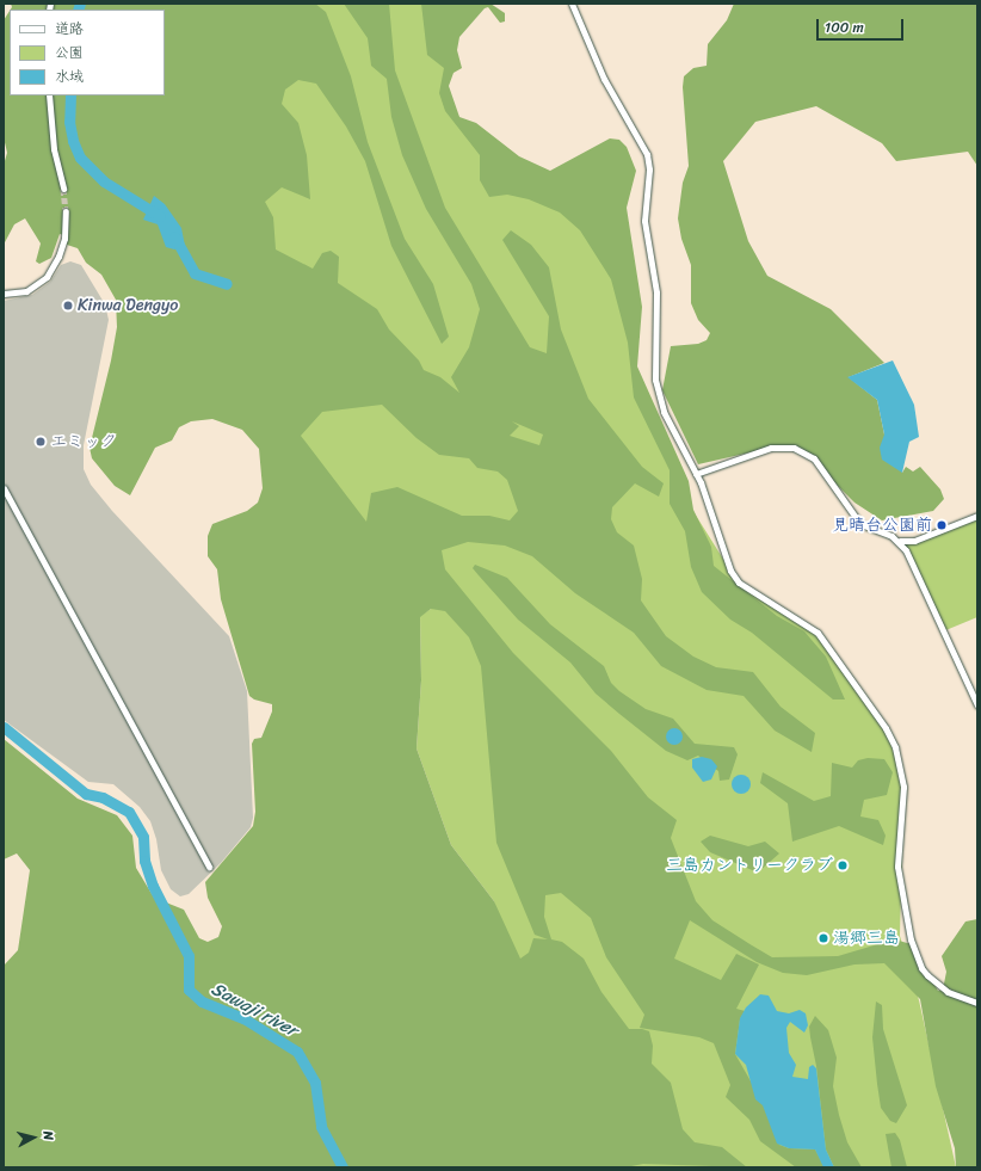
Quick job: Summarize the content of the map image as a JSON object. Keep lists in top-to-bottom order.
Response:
{
  "water": ["Sawaji river"],
  "places": [
    "Kinwa Dengyo",
    "エミック",
    "見晴台公園前",
    "三島カントリークラブ",
    "湯郷三島"
  ],
  "legend": ["道路", "公園", "水域"],
  "scale_bar": "100 m",
  "north": "right"
}
